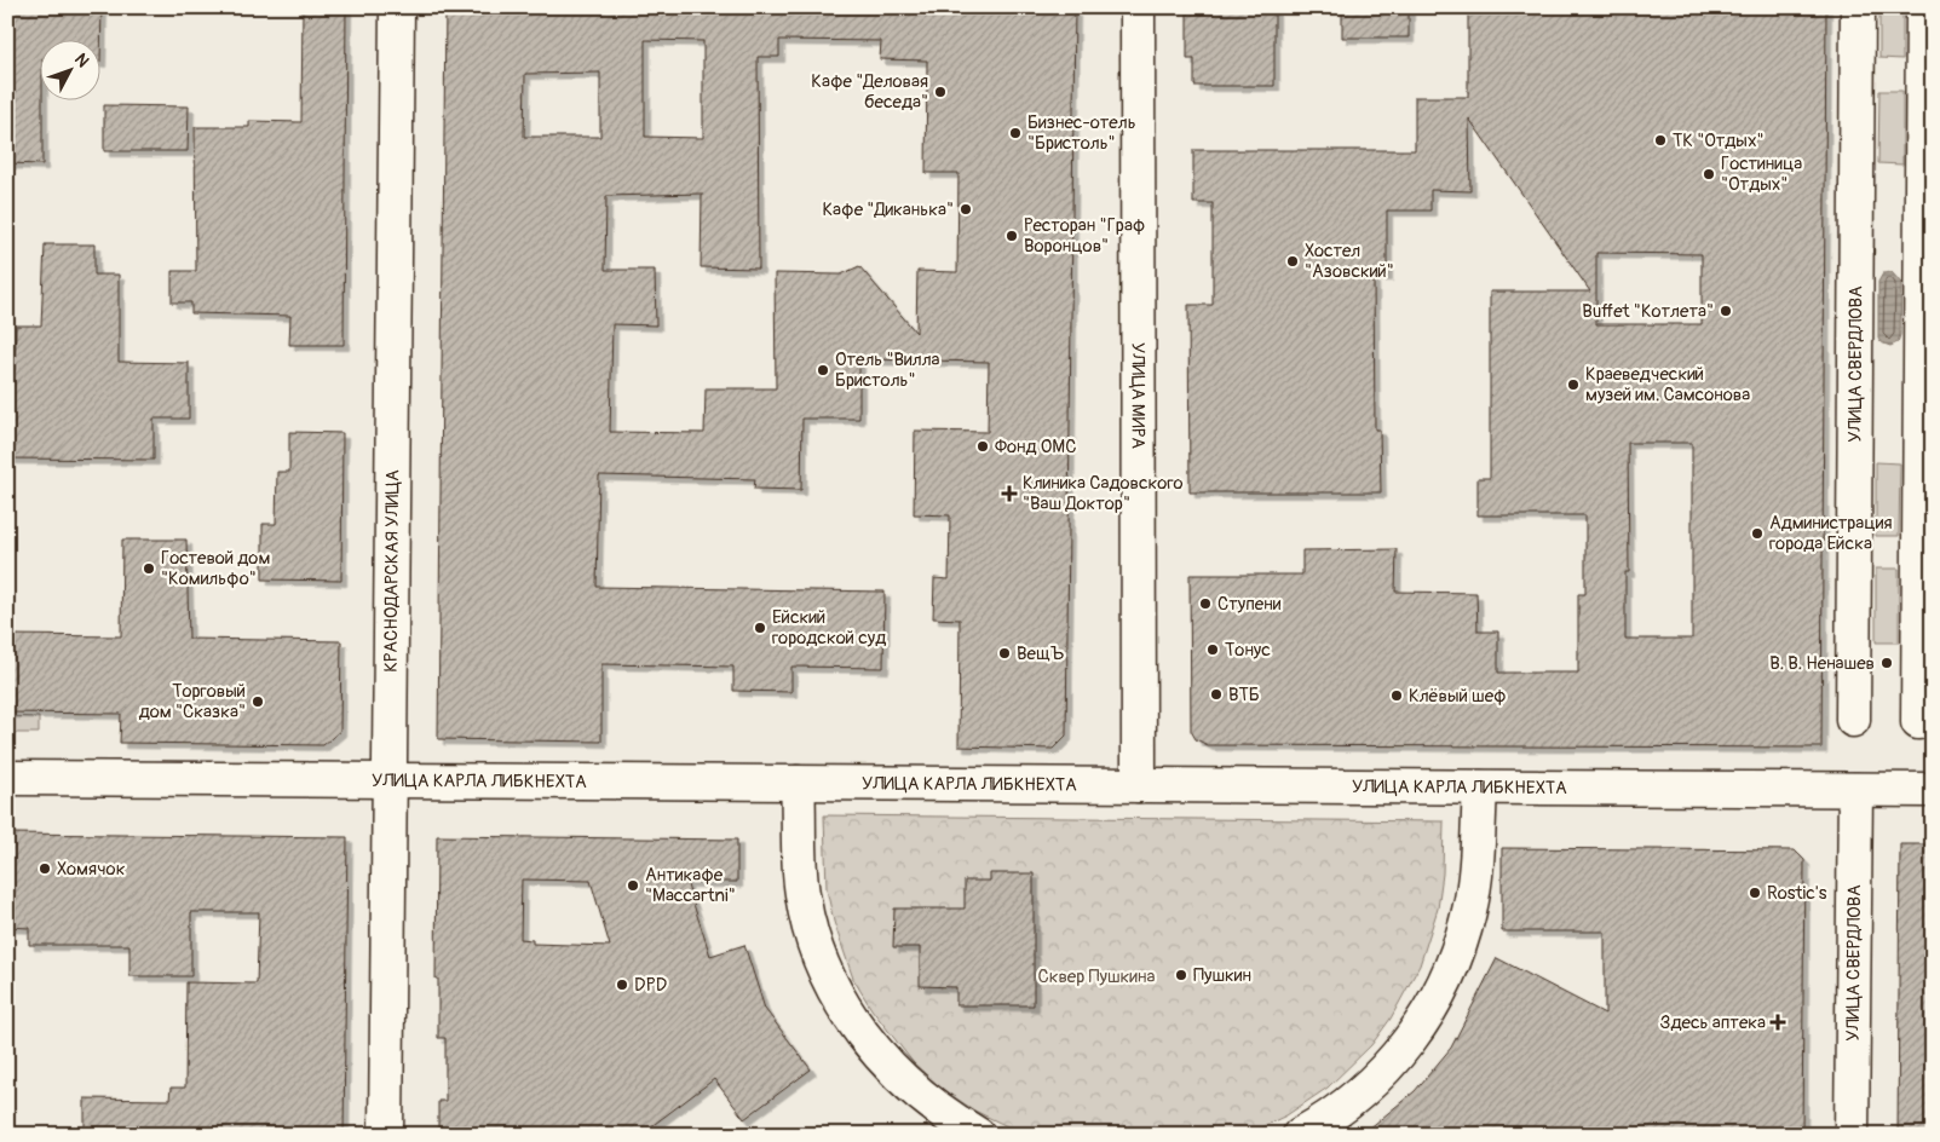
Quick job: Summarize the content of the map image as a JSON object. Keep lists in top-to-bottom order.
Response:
{
  "streets": {
    "street": [
      "УЛИЦА СВЕРДЛОВА",
      "УЛИЦА МИРА",
      "КРАСНОДАРСКАЯ УЛИЦА",
      "УЛИЦА КАРЛА ЛИБКНЕХТА"
    ]
  },
  "crossings": [
    ["УЛИЦА СВЕРДЛОВА", "УЛИЦА КАРЛА ЛИБКНЕХТА"],
    ["УЛИЦА МИРА", "УЛИЦА КАРЛА ЛИБКНЕХТА"],
    ["КРАСНОДАРСКАЯ УЛИЦА", "УЛИЦА КАРЛА ЛИБКНЕХТА"]
  ],
  "parks": ["Сквер Пушкина"],
  "places": {
    "other": [
      "Кафе \"Деловая беседа\"",
      "Бизнес-отель \"Бристоль\"",
      "ТК \"Отдых\"",
      "Гостиница \"Отдых\"",
      "Кафе \"Диканька\"",
      "Ресторан \"Граф Воронцов\"",
      "Хостел \"Азовский\"",
      "Buffet \"Котлета\"",
      "Отель \"Вилла Бристоль\"",
      "Краеведческий музей им. Самсонова",
      "Фонд ОМС",
      "Администрация города Ейска",
      "Гостевой дом \"Комильфо\"",
      "Ступени",
      "Ейский городской суд",
      "Тонус",
      "ВещЪ",
      "В. В. Ненашев",
      "ВТБ",
      "Клёвый шеф",
      "Торговый дом \"Сказка\"",
      "Хомячок",
      "Антикафе \"Maccartni\"",
      "Rostic's",
      "Пушкин",
      "DPD"
    ],
    "health": ["Клиника Садовского \"Ваш Доктор\"", "Здесь аптека"]
  },
  "north": "top right"
}
